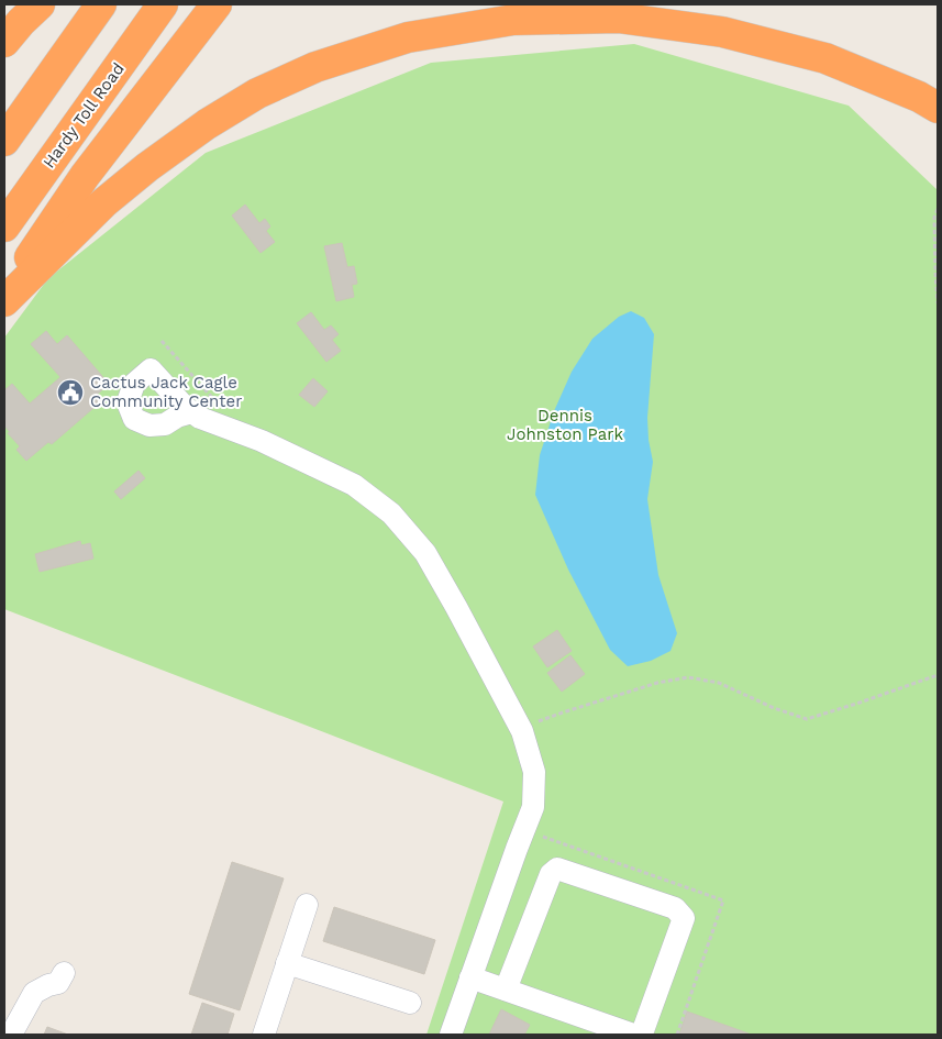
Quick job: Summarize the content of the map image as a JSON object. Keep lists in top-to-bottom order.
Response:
{
  "streets": {
    "highway": ["Hardy Toll Road"]
  },
  "parks": ["Dennis Johnston Park"],
  "places": {
    "public building": ["Cactus Jack Cagle Community Center"]
  }
}
